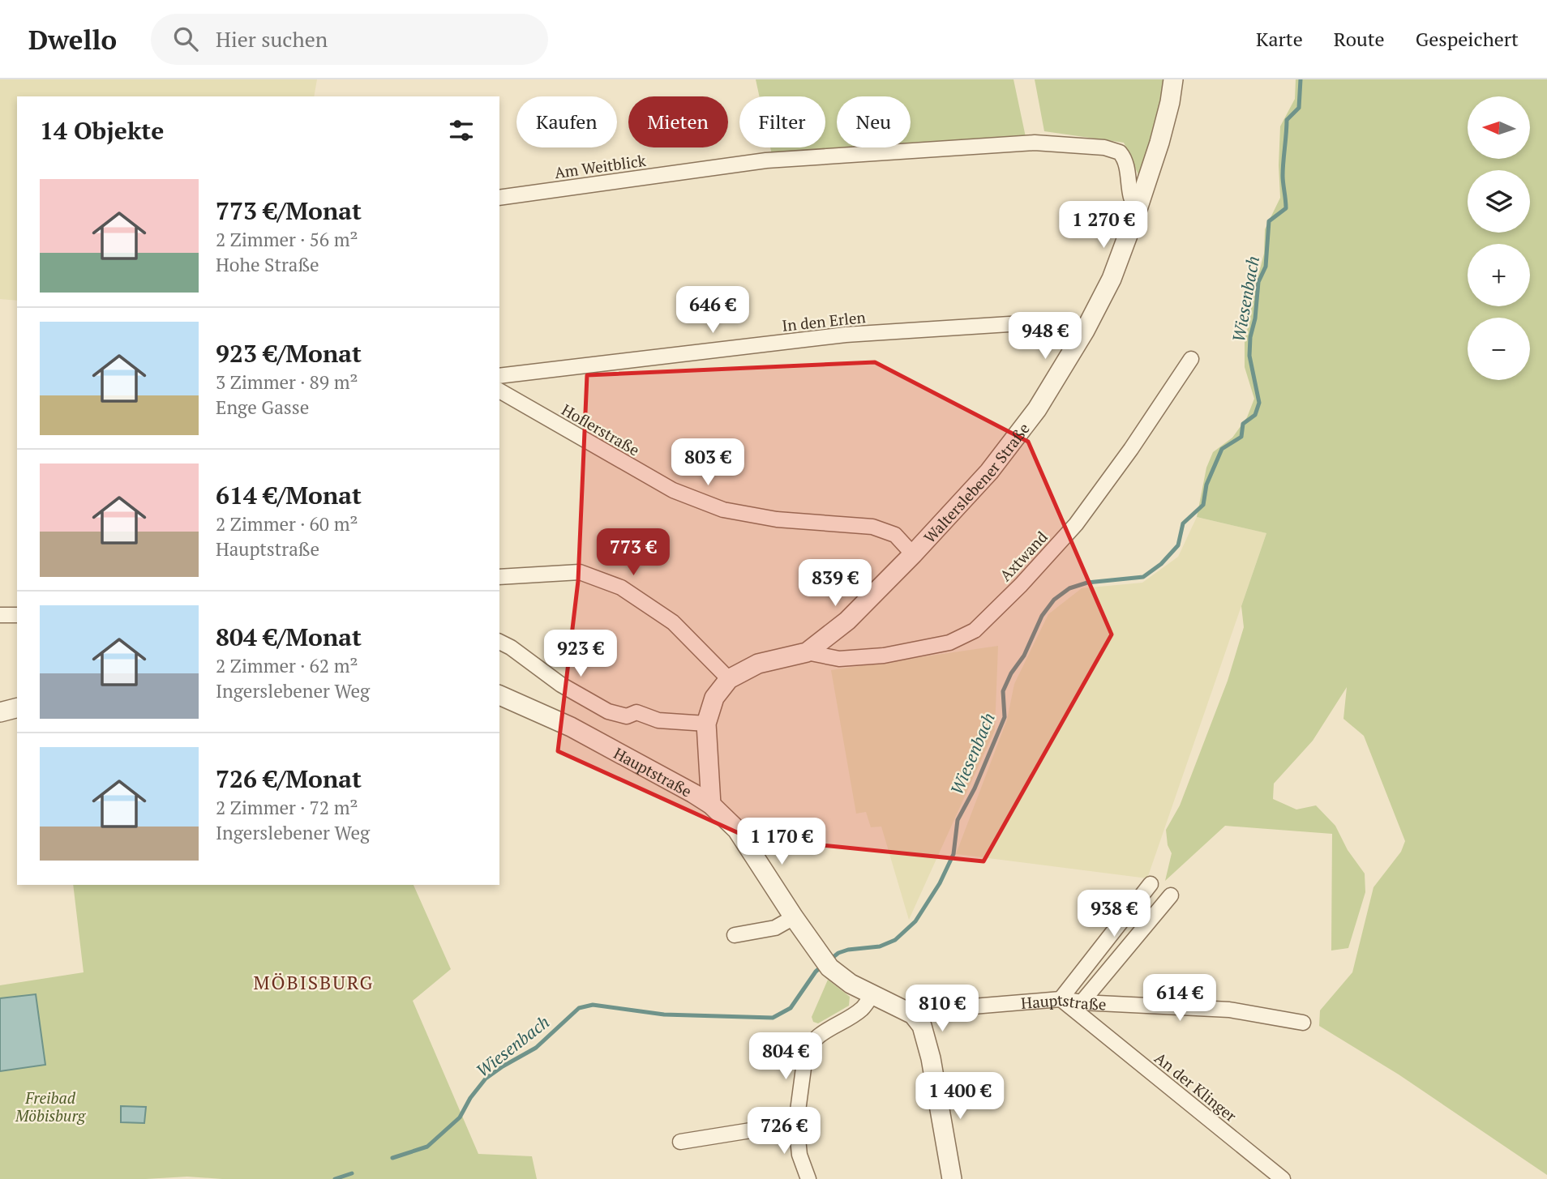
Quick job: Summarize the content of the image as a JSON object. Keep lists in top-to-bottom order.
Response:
{
  "streets": {
    "street": [
      "Am Weitblick",
      "In den Erlen",
      "Hoflerstraße",
      "Walterslebener Straße",
      "Axtwand",
      "Hauptstraße",
      "An der Klinger"
    ]
  },
  "crossings": [
    ["Am Weitblick", "Walterslebener Straße"],
    ["In den Erlen", "Walterslebener Straße"],
    ["Hoflerstraße", "Walterslebener Straße"],
    ["Walterslebener Straße", "Axtwand"],
    ["Walterslebener Straße", "Hauptstraße"],
    ["Hauptstraße", "An der Klinger"]
  ],
  "districts": ["MÖBISBURG"],
  "water": ["Wiesenbach"],
  "parks": ["Freibad Möbisburg"],
  "north": "left",
  "page": {
    "header": "Dwello",
    "search": "Hier suchen",
    "nav": ["Karte", "Route", "Gespeichert"],
    "map_buttons": ["+", "−"],
    "chip": [
      "Kaufen",
      "Mieten",
      "Filter",
      "Neu"
    ],
    "heading": "14 Objekte",
    "list": [
      {
        "name": "773 €/Monat",
        "note": "2 Zimmer · 56 m² · Hohe Straße"
      },
      {
        "name": "923 €/Monat",
        "note": "3 Zimmer · 89 m² · Enge Gasse"
      },
      {
        "name": "614 €/Monat",
        "note": "2 Zimmer · 60 m² · Hauptstraße"
      },
      {
        "name": "804 €/Monat",
        "note": "2 Zimmer · 62 m² · Ingerslebener Weg"
      },
      {
        "name": "726 €/Monat",
        "note": "2 Zimmer · 72 m² · Ingerslebener Weg"
      }
    ],
    "price": [
      "1 270 €",
      "646 €",
      "948 €",
      "803 €",
      "773 €",
      "839 €",
      "923 €",
      "1 170 €",
      "938 €",
      "614 €",
      "810 €",
      "804 €",
      "1 400 €",
      "726 €"
    ]
  }
}
